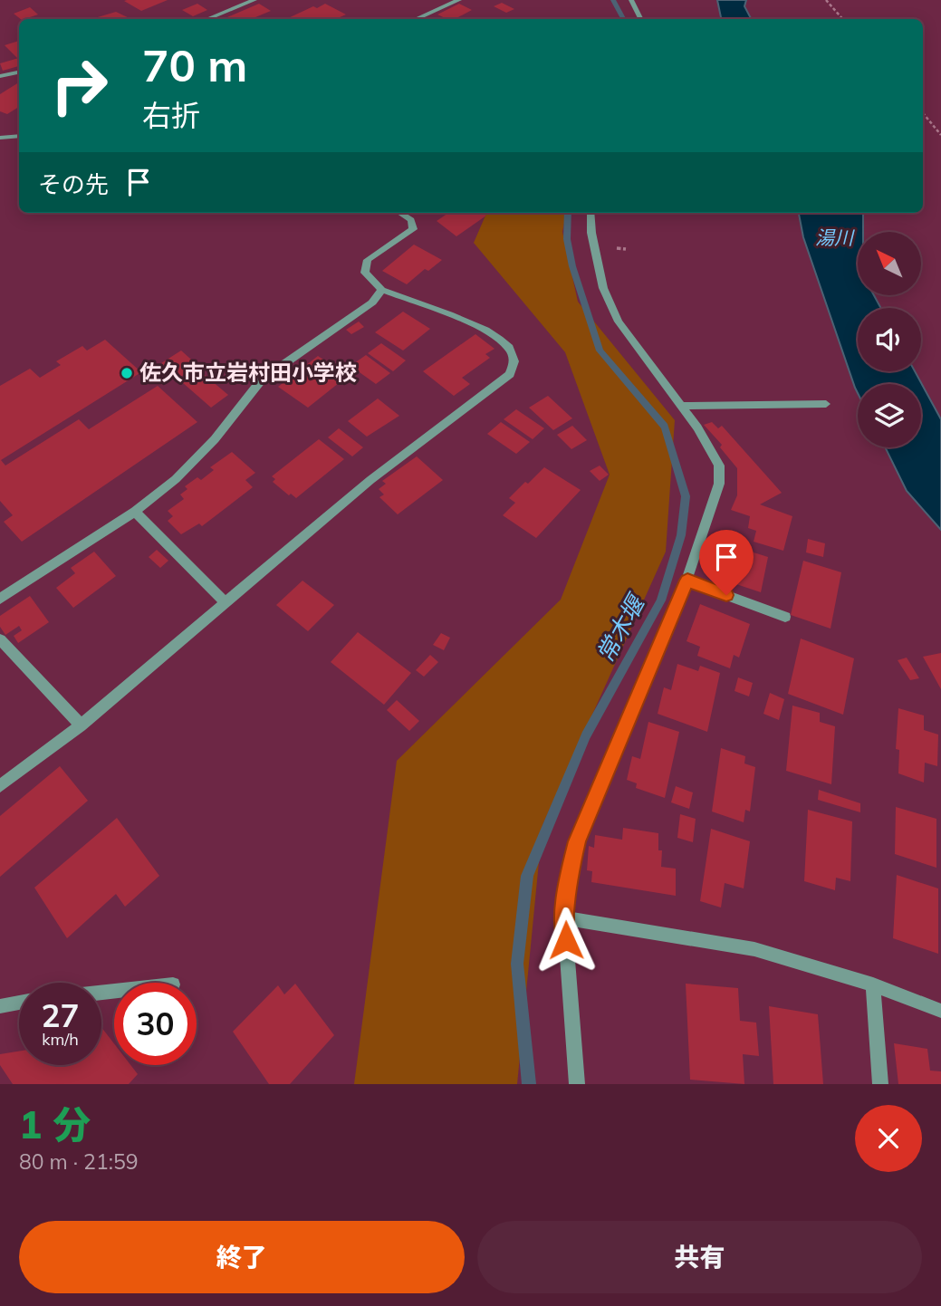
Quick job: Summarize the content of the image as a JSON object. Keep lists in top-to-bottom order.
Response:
{
  "water": ["湯川", "常木堰"],
  "places": ["佐久市立岩村田小学校"],
  "north": "top left",
  "page": {
    "turn": ["70 m", "右折"],
    "then": "その先",
    "speed": "27 km/h",
    "limit": "30",
    "heading": ["1 分", "80 m · 21:59"],
    "buttons": ["終了", "共有"]
  }
}
